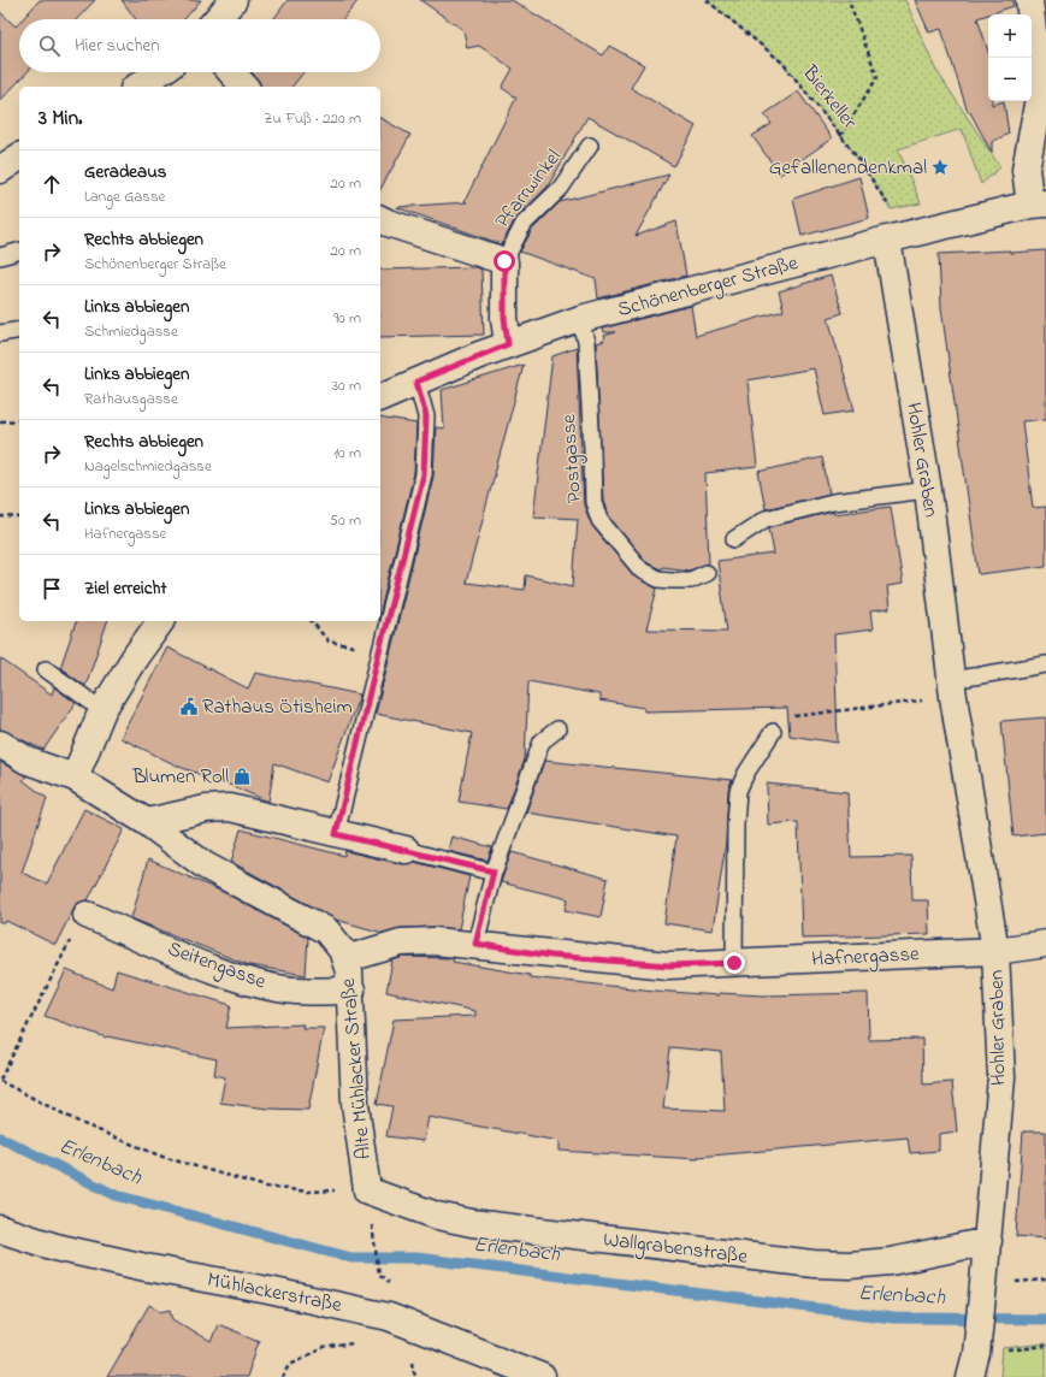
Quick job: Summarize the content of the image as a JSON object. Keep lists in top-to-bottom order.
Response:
{
  "streets": {
    "street": [
      "Schönenberger Straße",
      "Hohler Graben",
      "Hafnergasse",
      "Seitengasse",
      "Alte Mühlacker Straße",
      "Wallgrabenstraße",
      "Mühlackerstraße"
    ],
    "lane": ["Pfarrwinkel", "Postgasse"],
    "path": ["Bierkeller"]
  },
  "crossings": [
    ["Bierkeller", "Schönenberger Straße"],
    ["Bierkeller", "Hohler Graben"],
    ["Schönenberger Straße", "Postgasse"],
    ["Schönenberger Straße", "Hohler Graben"],
    ["Hohler Graben", "Hafnergasse"],
    ["Hohler Graben", "Wallgrabenstraße"],
    ["Hafnergasse", "Alte Mühlacker Straße"],
    ["Seitengasse", "Alte Mühlacker Straße"],
    ["Alte Mühlacker Straße", "Wallgrabenstraße"]
  ],
  "water": ["Erlenbach"],
  "places": {
    "place": ["Gefallenendenkmal"],
    "public building": ["Rathaus Ötisheim"],
    "shop": ["Blumen Roll"]
  },
  "page": {
    "map_buttons": ["+", "−"],
    "search": "Hier suchen",
    "heading": ["3 Min.", "Zu Fuß · 220 m"],
    "list": [
      ["Geradeaus", "Lange Gasse", "20 m"],
      ["Rechts abbiegen", "Schönenberger Straße", "20 m"],
      ["Links abbiegen", "Schmiedgasse", "90 m"],
      ["Links abbiegen", "Rathausgasse", "30 m"],
      ["Rechts abbiegen", "Nagelschmiedgasse", "10 m"],
      ["Links abbiegen", "Hafnergasse", "50 m"],
      "Ziel erreicht"
    ]
  }
}
